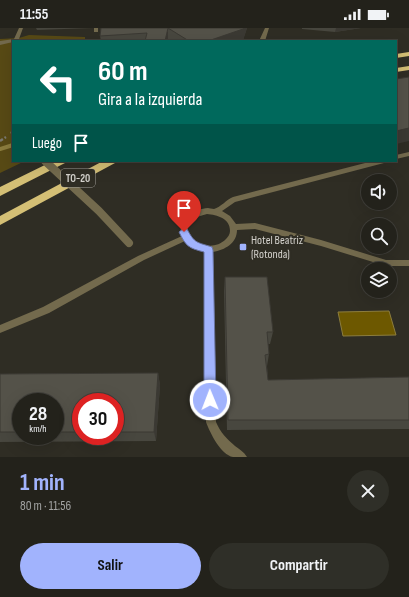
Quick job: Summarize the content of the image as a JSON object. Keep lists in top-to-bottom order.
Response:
{
  "streets": {
    "highway": ["TO-20"]
  },
  "places": {
    "transit": ["Hotel Beatriz (Rotonda)"]
  },
  "page": {
    "status": "11:55",
    "turn": ["60 m", "Gira a la izquierda"],
    "then": "Luego",
    "speed": "28 km/h",
    "limit": "30",
    "heading": ["1 min", "80 m · 11:56"],
    "buttons": ["Salir", "Compartir"]
  }
}
